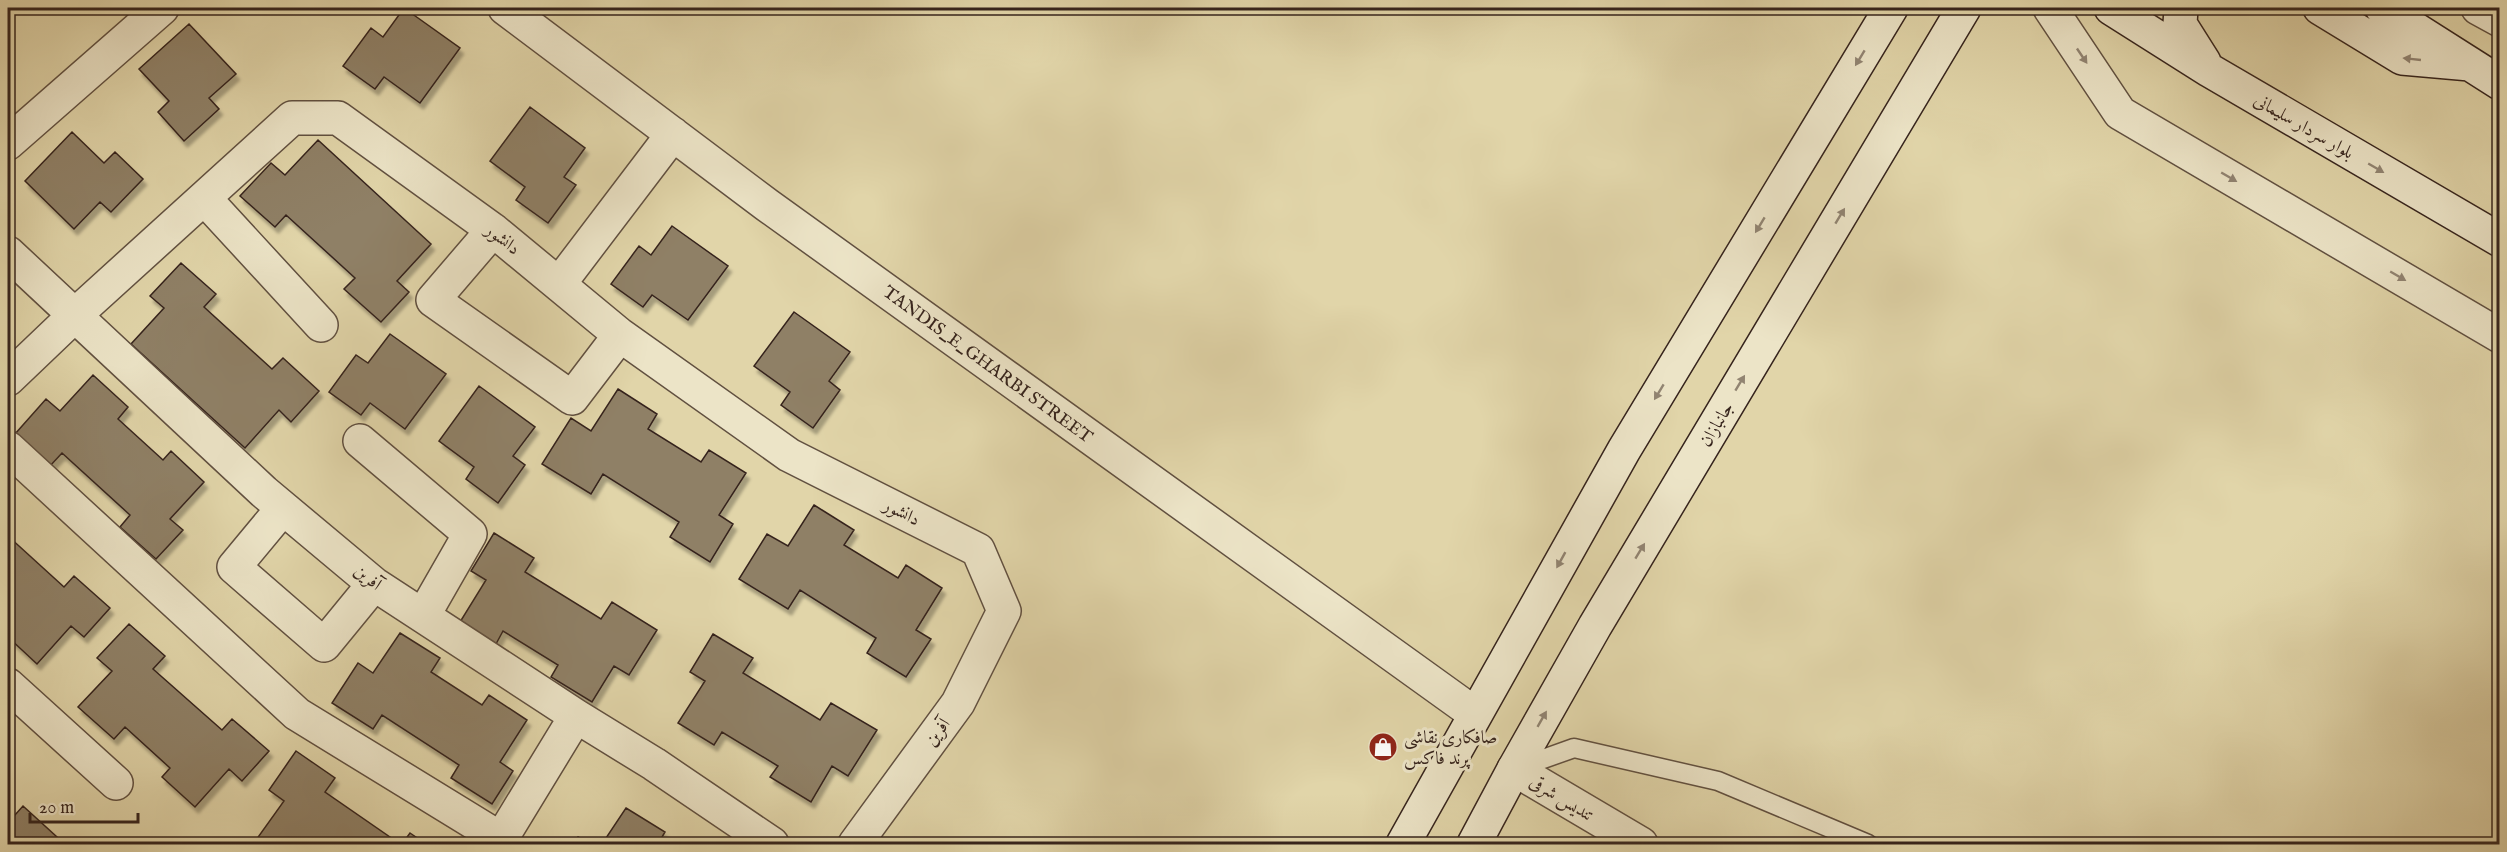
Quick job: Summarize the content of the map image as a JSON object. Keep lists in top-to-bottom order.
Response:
{
  "streets": {
    "street": [
      "بلوار سردار سلیمانی",
      "دانشور",
      "TANDIS_E_GHARBI STREET",
      "جانبازان",
      "آفرین",
      "تندیس شرقی"
    ]
  },
  "crossings": [
    ["دانشور", "آفرین"],
    ["جانبازان", "تندیس شرقی"]
  ],
  "places": {
    "shop": ["صافکاری نقاشی پرند فاکس"]
  },
  "scale_bar": "20 m"
}
